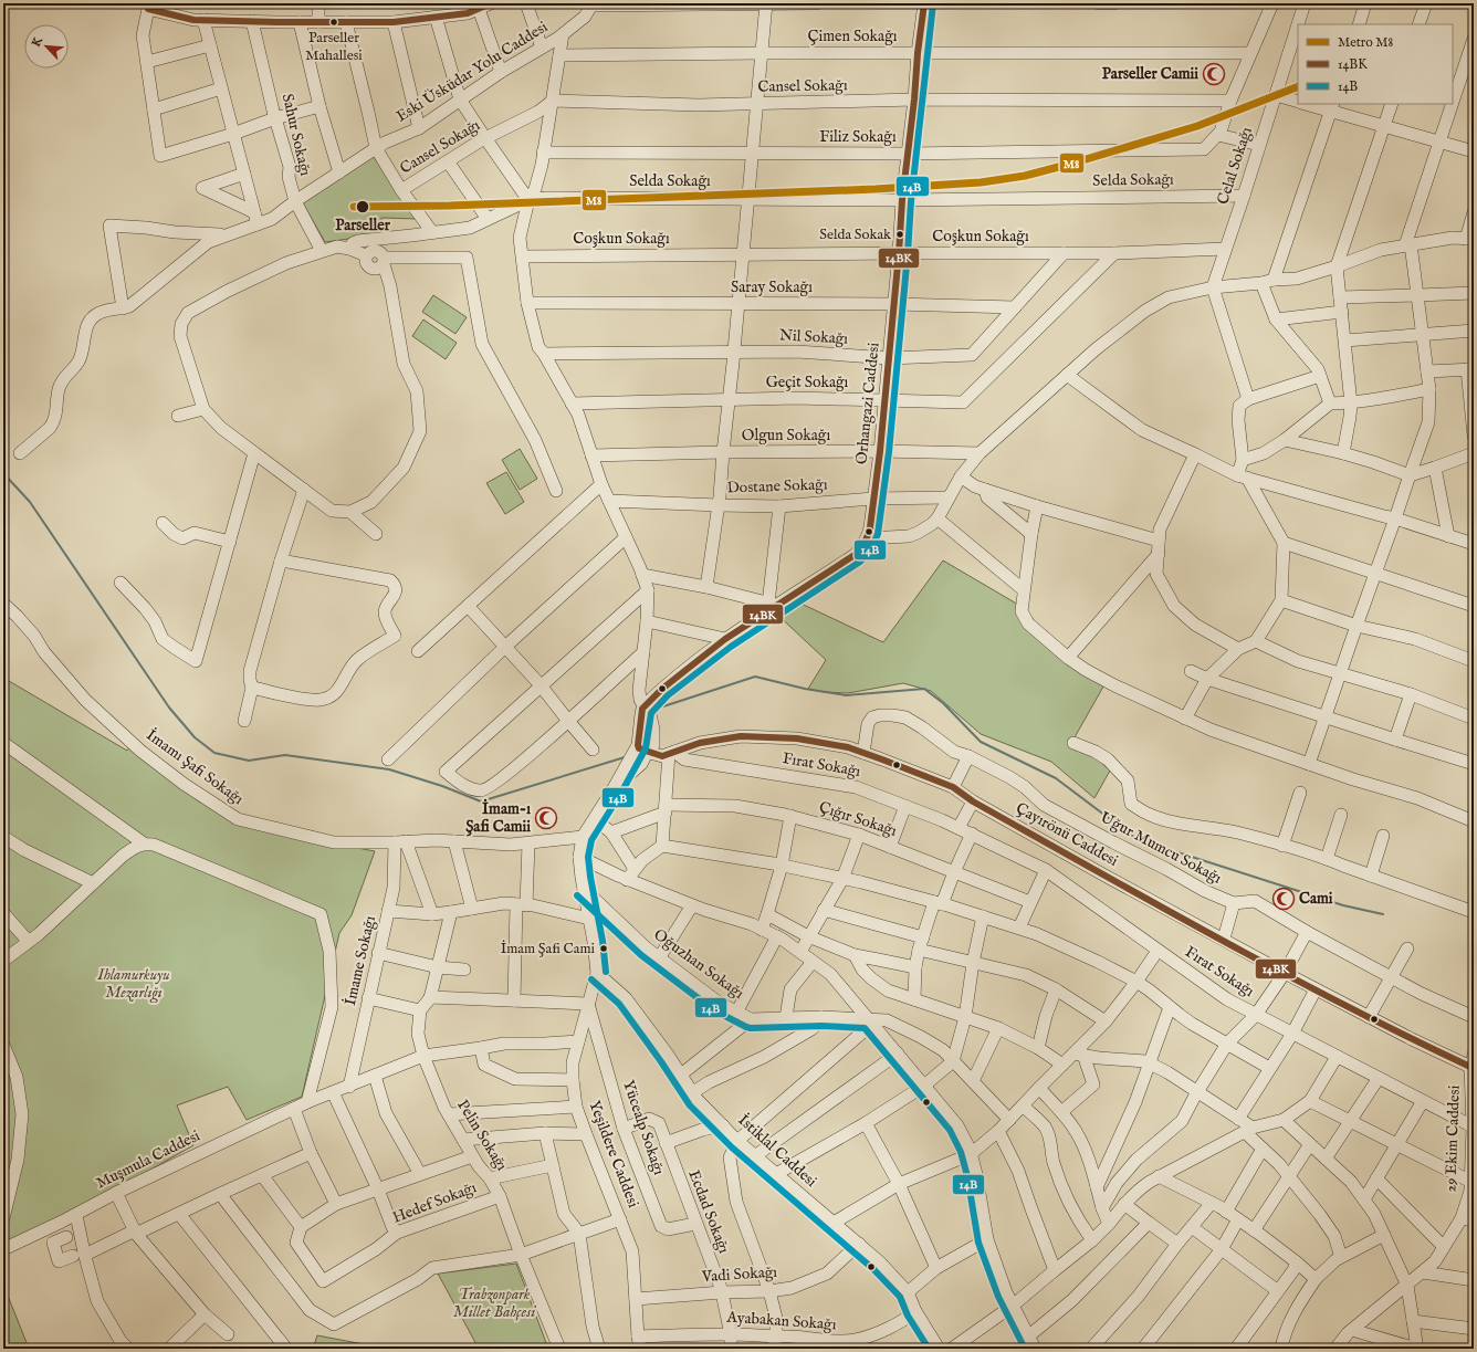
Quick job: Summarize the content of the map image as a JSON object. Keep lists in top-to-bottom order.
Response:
{
  "streets": {
    "street": [
      "Çimen Sokağı",
      "Eski Üsküdar Yolu Caddesi",
      "Cansel Sokağı",
      "Sahur Sokağı",
      "Filiz Sokağı",
      "Celal Sokağı",
      "Selda Sokağı",
      "Coşkun Sokağı",
      "Saray Sokağı",
      "Nil Sokağı",
      "Geçit Sokağı",
      "Orhangazi Caddesi",
      "Olgun Sokağı",
      "Dostane Sokağı",
      "Fırat Sokağı",
      "İmamı Şafi Sokağı",
      "Çığır Sokağı",
      "Çayırönü Caddesi",
      "Uğur Mumcu Sokağı",
      "İmame Sokağı",
      "Oğuzhan Sokağı",
      "Yücealp Sokağı",
      "Pelin Sokağı",
      "29 Ekim Caddesi",
      "İstiklal Caddesi",
      "Yeşildere Caddesi",
      "Muşmula Caddesi",
      "Hedef Sokağı",
      "Ecdad Sokağı",
      "Vadi Sokağı",
      "Ayabakan Sokağı"
    ]
  },
  "crossings": [
    ["Çimen Sokağı", "Filiz Sokağı"],
    ["Çimen Sokağı", "Orhangazi Caddesi"],
    ["Eski Üsküdar Yolu Caddesi", "Sahur Sokağı"],
    ["Cansel Sokağı", "Filiz Sokağı"],
    ["Cansel Sokağı", "Orhangazi Caddesi"],
    ["Filiz Sokağı", "Orhangazi Caddesi"],
    ["Celal Sokağı", "Selda Sokağı"],
    ["Celal Sokağı", "Coşkun Sokağı"],
    ["Selda Sokağı", "Orhangazi Caddesi"],
    ["Coşkun Sokağı", "Nil Sokağı"],
    ["Coşkun Sokağı", "Geçit Sokağı"],
    ["Coşkun Sokağı", "Orhangazi Caddesi"],
    ["Saray Sokağı", "Nil Sokağı"],
    ["Saray Sokağı", "Orhangazi Caddesi"],
    ["Nil Sokağı", "Orhangazi Caddesi"],
    ["Geçit Sokağı", "Orhangazi Caddesi"],
    ["Orhangazi Caddesi", "Olgun Sokağı"],
    ["Orhangazi Caddesi", "Dostane Sokağı"],
    ["Fırat Sokağı", "Çayırönü Caddesi"],
    ["Fırat Sokağı", "29 Ekim Caddesi"],
    ["İmamı Şafi Sokağı", "İmame Sokağı"],
    ["Çayırönü Caddesi", "Uğur Mumcu Sokağı"],
    ["Çayırönü Caddesi", "29 Ekim Caddesi"],
    ["Yücealp Sokağı", "Yeşildere Caddesi"],
    ["Yücealp Sokağı", "Ecdad Sokağı"],
    ["Pelin Sokağı", "Hedef Sokağı"],
    ["İstiklal Caddesi", "Yeşildere Caddesi"],
    ["İstiklal Caddesi", "Vadi Sokağı"],
    ["İstiklal Caddesi", "Ayabakan Sokağı"],
    ["Yeşildere Caddesi", "Vadi Sokağı"],
    ["Yeşildere Caddesi", "Ayabakan Sokağı"],
    ["Ecdad Sokağı", "Vadi Sokağı"],
    ["Ecdad Sokağı", "Ayabakan Sokağı"]
  ],
  "parks": ["Ihlamurkuyu Mezarlığı", "Trabzonpark Millet Bahçesi"],
  "places": {
    "other": [
      "Parseller Mahallesi",
      "Parseller",
      "Selda Sokak",
      "İmam Şafi Cami"
    ],
    "mosque": ["Parseller Camii", "İmam-ı Şafi Camii", "Cami"]
  },
  "lines": ["transit line 14BK", "transit line 14B", "metro line M8"],
  "legend": ["Metro M8", "14BK", "14B"],
  "north": "top left"
}
